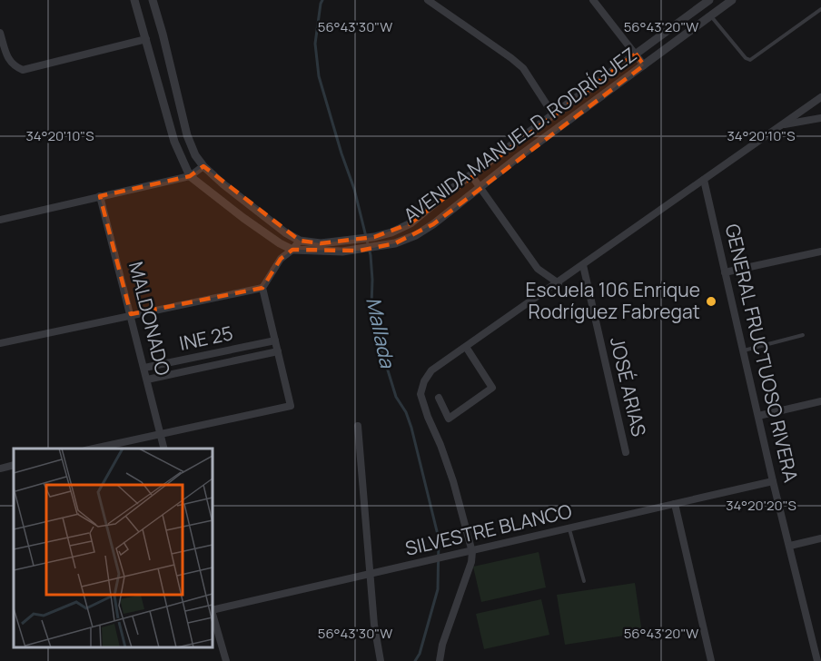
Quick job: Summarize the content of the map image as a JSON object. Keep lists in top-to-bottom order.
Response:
{
  "streets": {
    "street": [
      "AVENIDA MANUEL D. RODRÍGUEZ",
      "MALDONADO",
      "INE 25",
      "GENERAL FRUCTUOSO RIVERA",
      "JOSÉ ARIAS",
      "SILVESTRE BLANCO"
    ]
  },
  "crossings": [
    ["MALDONADO", "INE 25"],
    ["GENERAL FRUCTUOSO RIVERA", "SILVESTRE BLANCO"]
  ],
  "water": ["Mallada"],
  "places": ["Escuela 106 Enrique Rodríguez Fabregat"],
  "coordinates": [
    "56°43'30\"W",
    "56°43'20\"W",
    "34°20'10\"S",
    "34°20'20\"S"
  ]
}
